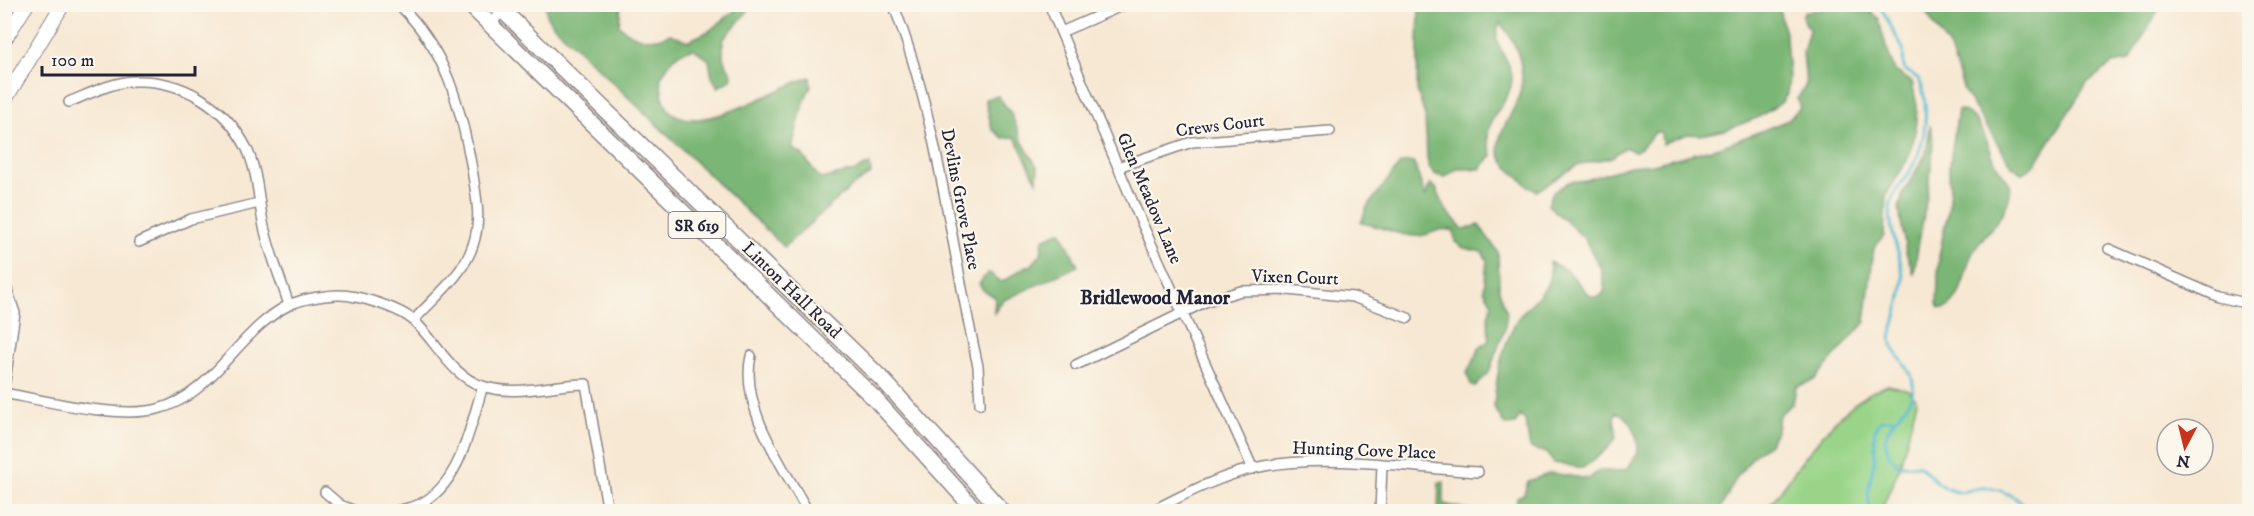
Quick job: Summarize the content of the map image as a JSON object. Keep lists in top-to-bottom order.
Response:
{
  "streets": {
    "main road": ["SR 619", "Linton Hall Road"],
    "street": [
      "Crews Court",
      "Glen Meadow Lane",
      "Devlins Grove Place",
      "Vixen Court",
      "Hunting Cove Place"
    ]
  },
  "crossings": [
    ["Crews Court", "Glen Meadow Lane"],
    ["Glen Meadow Lane", "Vixen Court"],
    ["Glen Meadow Lane", "Hunting Cove Place"]
  ],
  "districts": ["Bridlewood Manor"],
  "scale_bar": "100 m",
  "north": "bottom"
}
